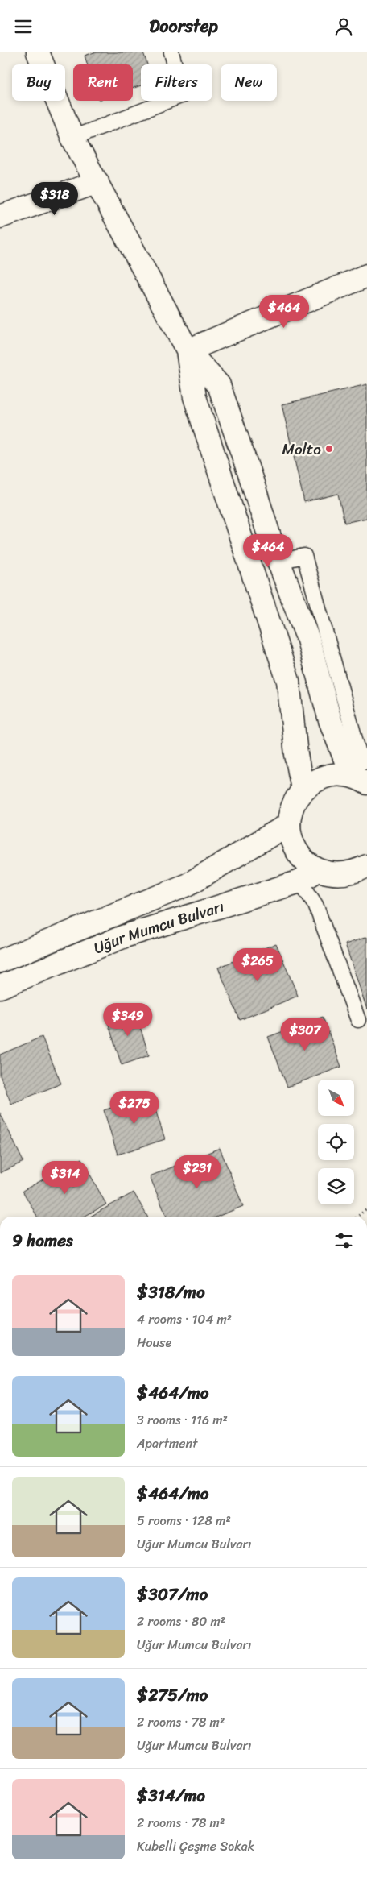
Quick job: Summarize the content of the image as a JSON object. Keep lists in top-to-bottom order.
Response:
{
  "streets": {
    "street": ["Uğur Mumcu Bulvarı"]
  },
  "places": ["Molto"],
  "north": "bottom right",
  "page": {
    "header": "Doorstep",
    "chip": [
      "Buy",
      "Rent",
      "Filters",
      "New"
    ],
    "price": [
      "$318",
      "$464",
      "$464",
      "$265",
      "$349",
      "$307",
      "$275",
      "$231",
      "$314"
    ],
    "heading": "9 homes",
    "list": [
      {
        "name": "$318/mo",
        "note": "4 rooms · 104 m² · House"
      },
      {
        "name": "$464/mo",
        "note": "3 rooms · 116 m² · Apartment"
      },
      {
        "name": "$464/mo",
        "note": "5 rooms · 128 m² · Uğur Mumcu Bulvarı"
      },
      {
        "name": "$307/mo",
        "note": "2 rooms · 80 m² · Uğur Mumcu Bulvarı"
      },
      {
        "name": "$275/mo",
        "note": "2 rooms · 78 m² · Uğur Mumcu Bulvarı"
      },
      {
        "name": "$314/mo",
        "note": "2 rooms · 78 m² · Kubelli Çeşme Sokak"
      }
    ]
  }
}
